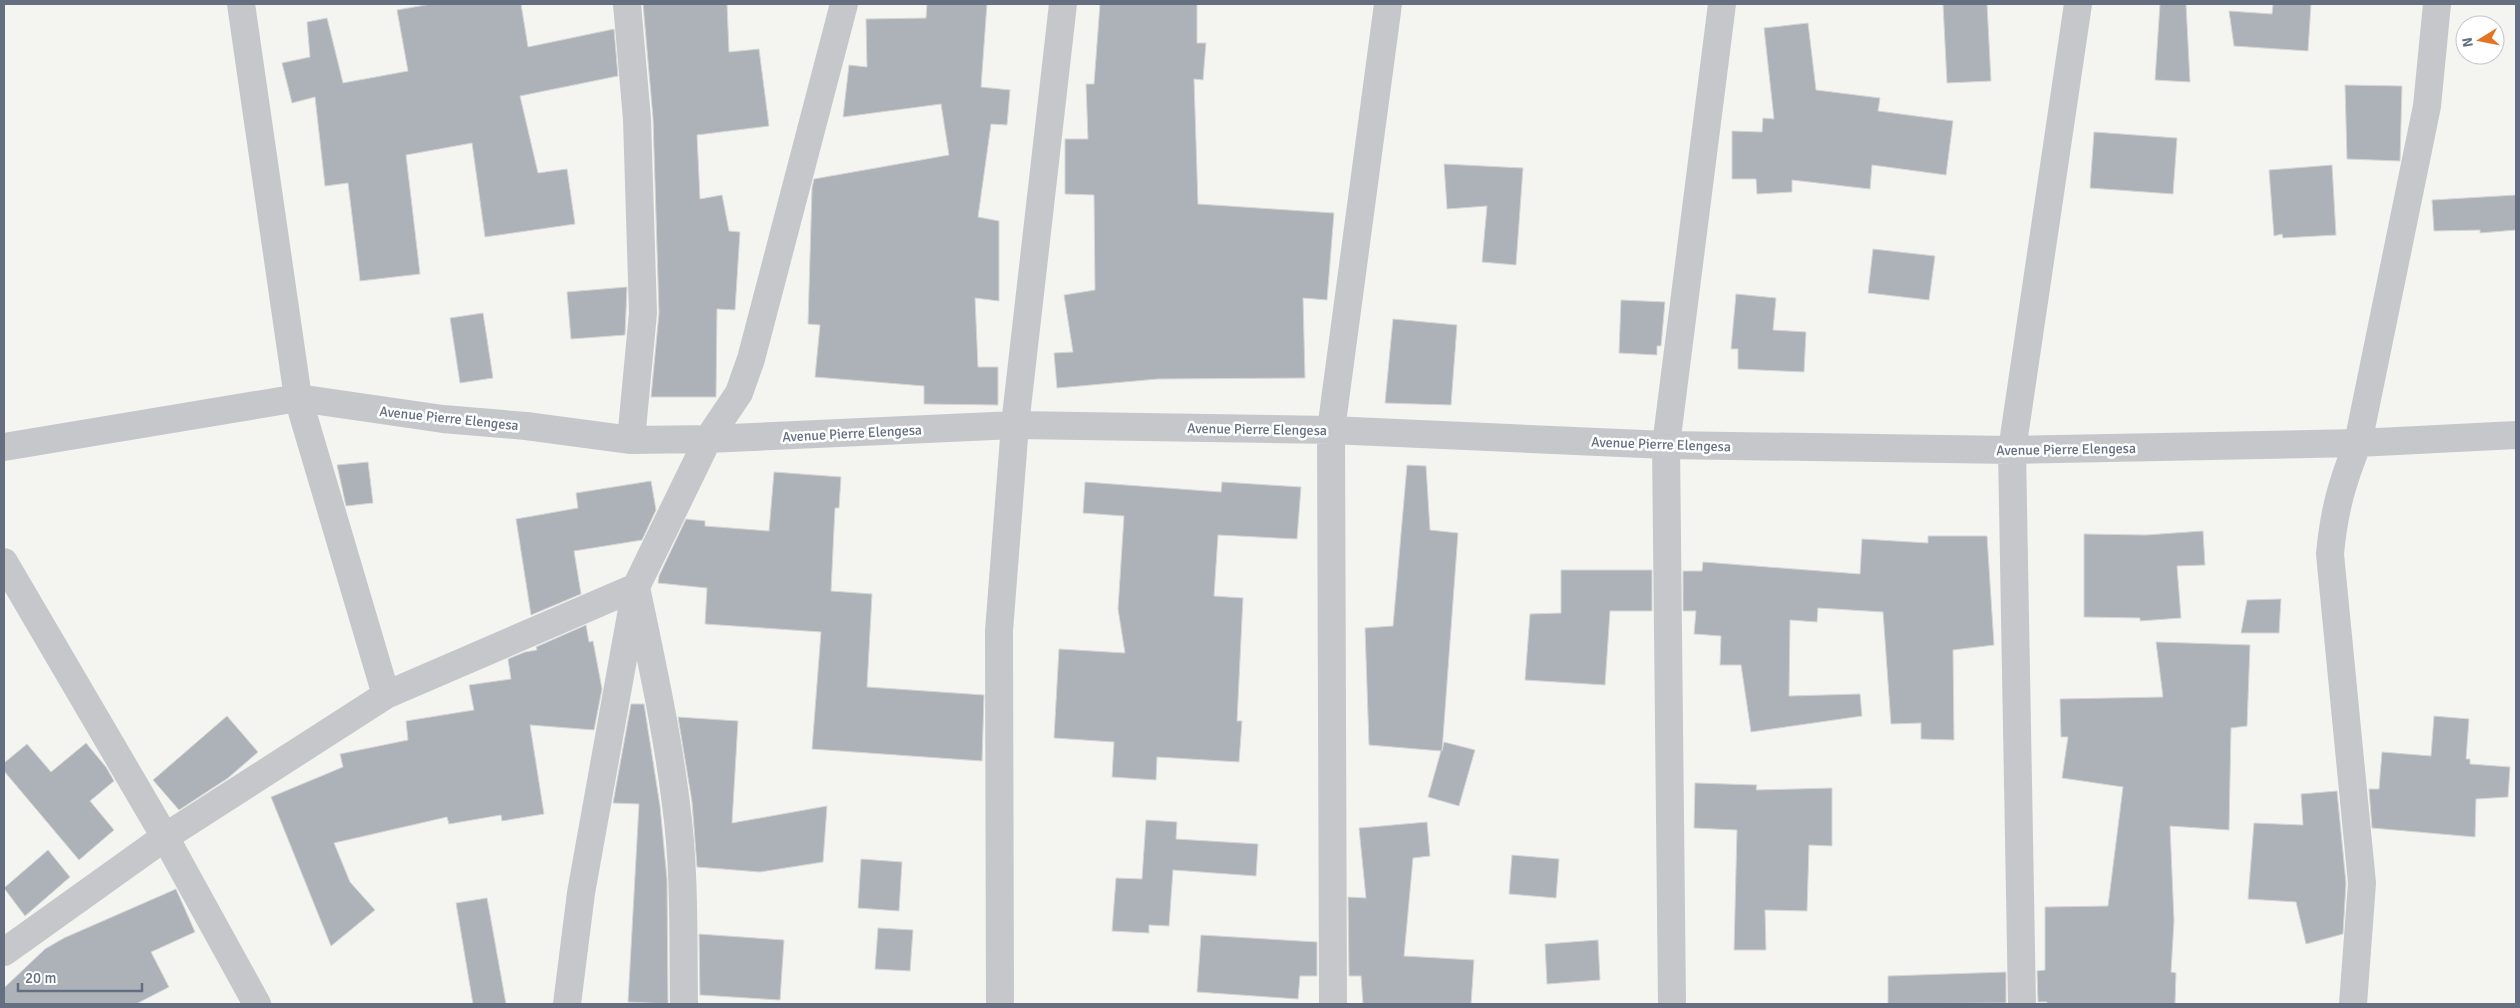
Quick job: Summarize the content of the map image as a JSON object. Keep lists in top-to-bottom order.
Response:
{
  "streets": {
    "street": ["Avenue Pierre Elengesa"]
  },
  "scale_bar": "20 m",
  "north": "left"
}
